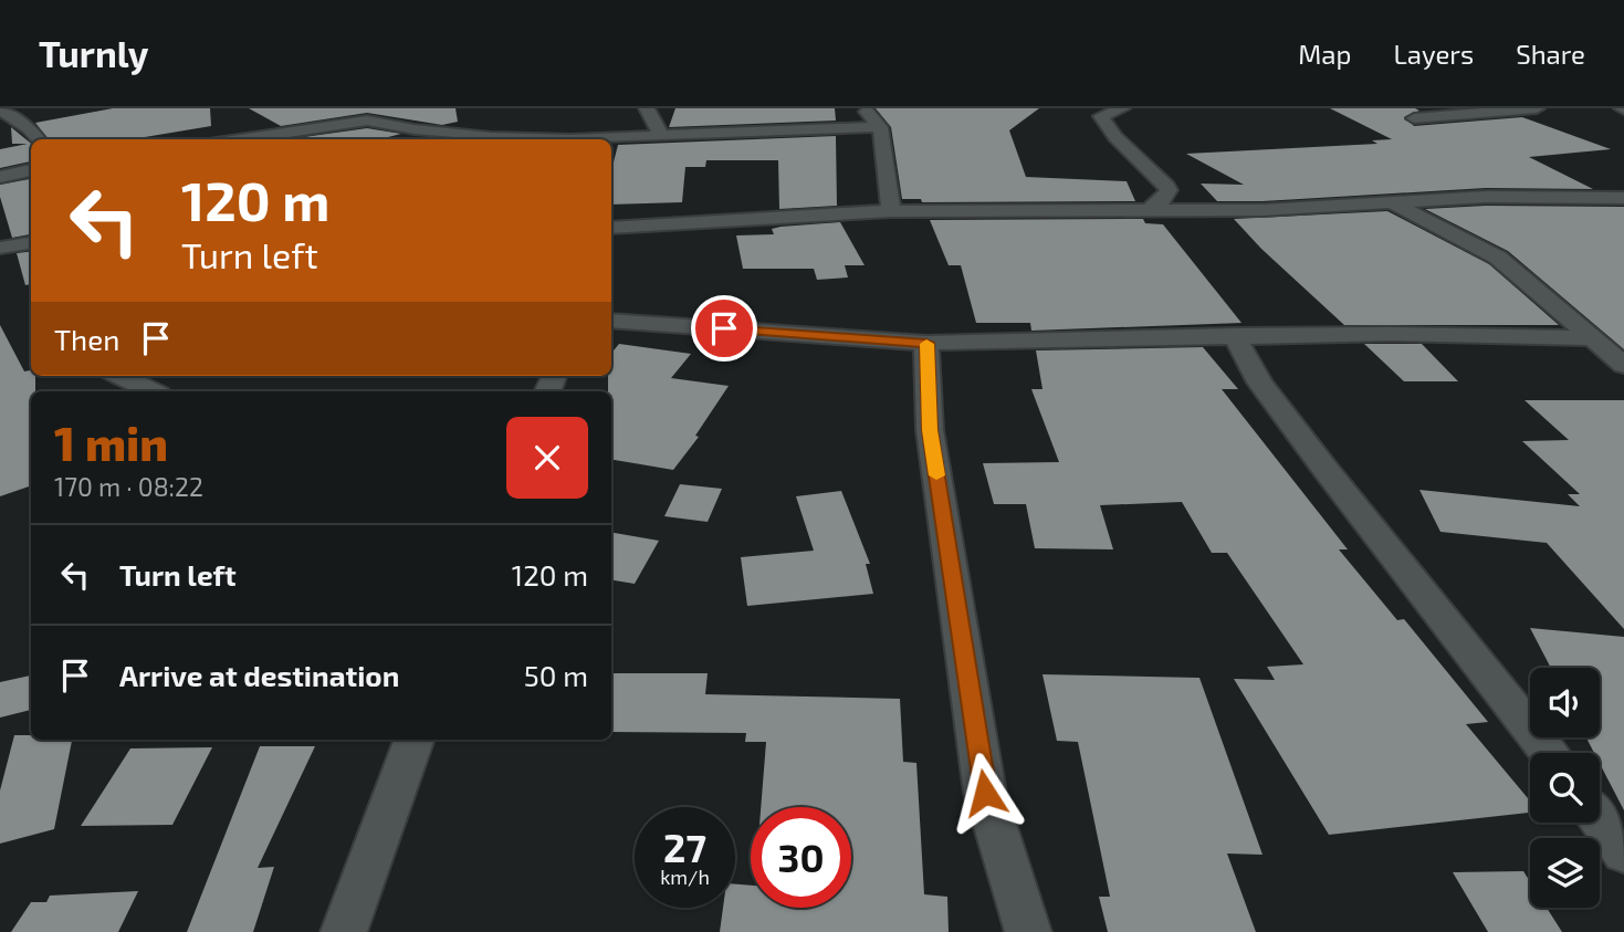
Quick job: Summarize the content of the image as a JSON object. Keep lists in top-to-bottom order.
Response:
{
  "page": {
    "header": "Turnly",
    "nav": ["Map", "Layers", "Share"],
    "turn": ["120 m", "Turn left"],
    "then": "Then",
    "heading": ["1 min", "170 m · 08:22"],
    "list": [
      {
        "name": "Turn left",
        "value": "120 m"
      },
      {
        "name": "Arrive at destination",
        "value": "50 m"
      }
    ],
    "speed": "27 km/h",
    "limit": "30"
  }
}
